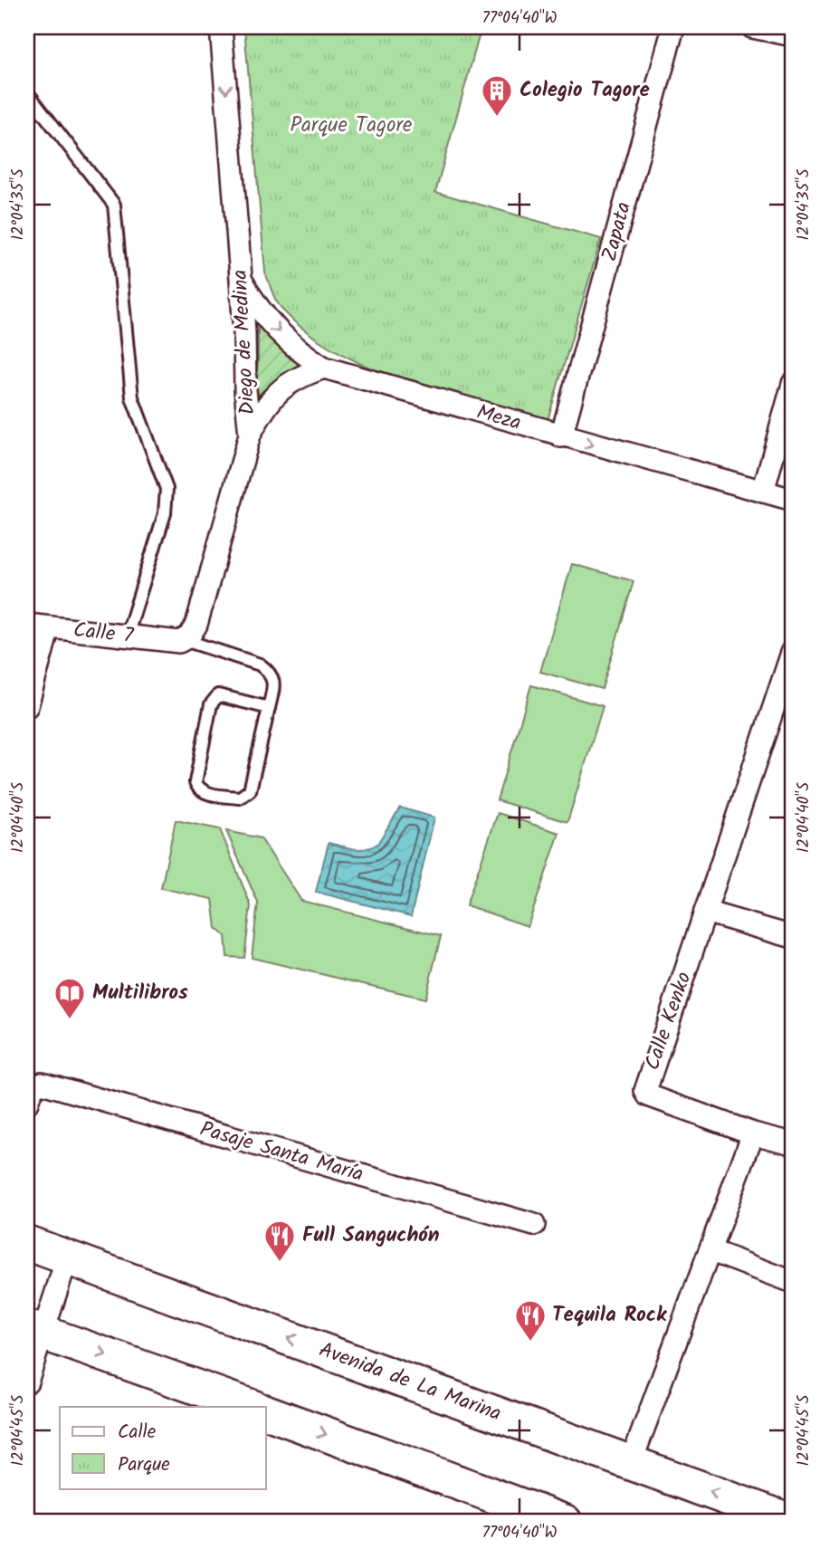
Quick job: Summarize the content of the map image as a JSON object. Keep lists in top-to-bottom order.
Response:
{
  "streets": {
    "main road": ["Avenida de La Marina"],
    "street": [
      "Zapata",
      "Diego de Medina",
      "Meza",
      "Calle 7",
      "Calle Kenko",
      "Pasaje Santa María"
    ]
  },
  "crossings": [
    ["Zapata", "Meza"],
    ["Diego de Medina", "Meza"],
    ["Diego de Medina", "Calle 7"]
  ],
  "one_way": ["Diego de Medina", "Meza"],
  "parks": ["Parque Tagore"],
  "places": {
    "building": ["Colegio Tagore"],
    "library": ["Multilibros"],
    "restaurant": ["Full Sanguchón", "Tequila Rock"]
  },
  "legend": ["Calle", "Parque"],
  "coordinates": [
    "77°04'40\"W",
    "12°04'35\"S",
    "12°04'40\"S",
    "12°04'45\"S"
  ]
}
